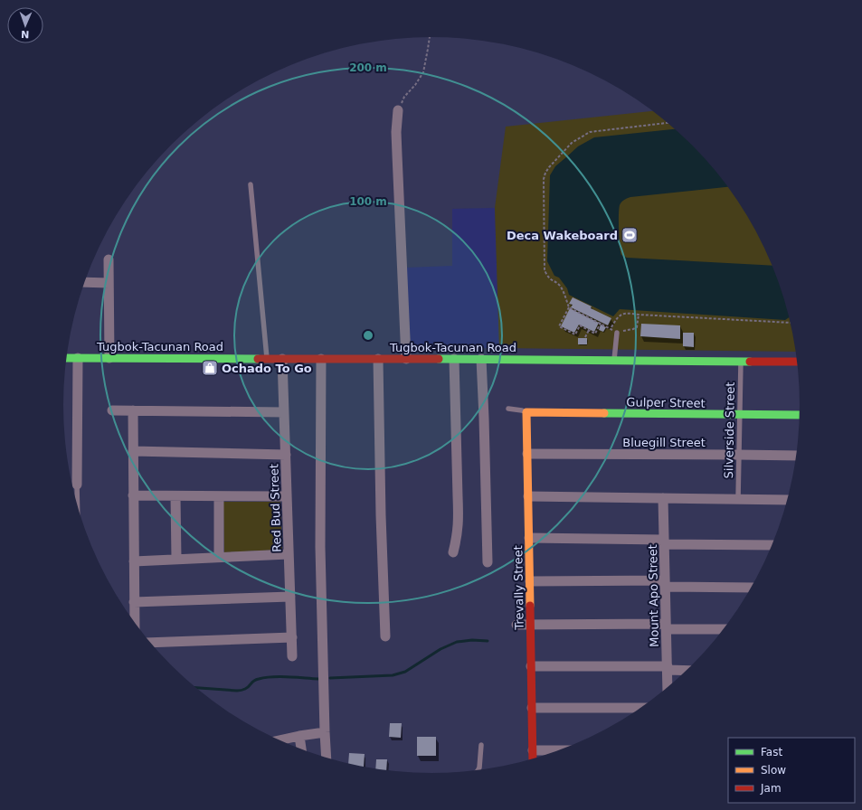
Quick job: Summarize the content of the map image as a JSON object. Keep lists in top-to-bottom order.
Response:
{
  "streets": {
    "street": [
      "Tugbok-Tacunan Road",
      "Gulper Street",
      "Bluegill Street",
      "Red Bud Street",
      "Trevally Street",
      "Mount Apo Street"
    ],
    "lane": ["Silverside Street"]
  },
  "crossings": [
    ["Tugbok-Tacunan Road", "Silverside Street"],
    ["Tugbok-Tacunan Road", "Red Bud Street"],
    ["Gulper Street", "Silverside Street"],
    ["Gulper Street", "Trevally Street"],
    ["Silverside Street", "Bluegill Street"],
    ["Bluegill Street", "Trevally Street"]
  ],
  "places": {
    "sports": ["Deca Wakeboard"],
    "shop": ["Ochado To Go"]
  },
  "legend": ["Fast", "Slow", "Jam"],
  "north": "bottom",
  "rings": ["200 m", "100 m"]
}
